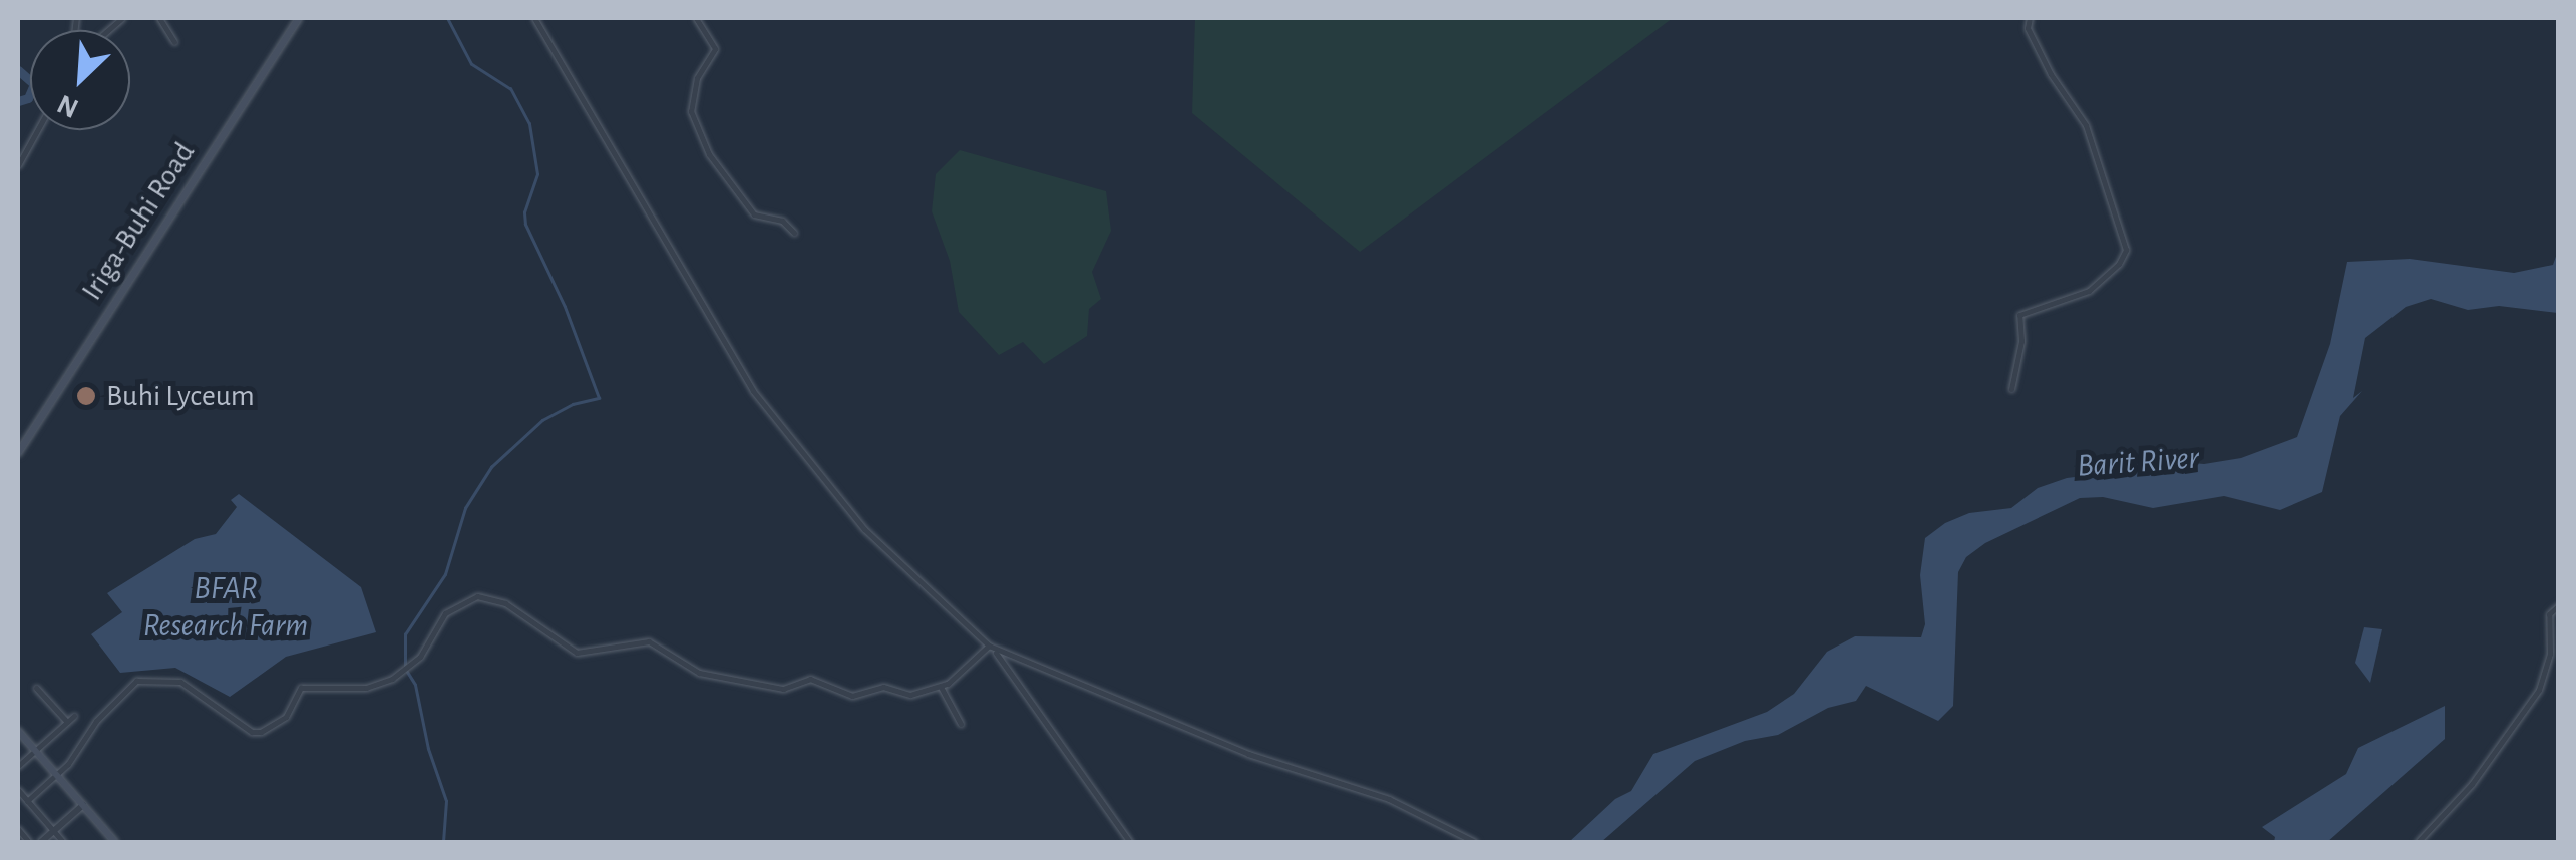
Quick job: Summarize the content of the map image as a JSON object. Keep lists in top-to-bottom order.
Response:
{
  "streets": {
    "main road": ["Iriga-Buhi Road"]
  },
  "water": ["Barit River", "BFAR Research Farm"],
  "places": ["Buhi Lyceum"],
  "north": "bottom left"
}
